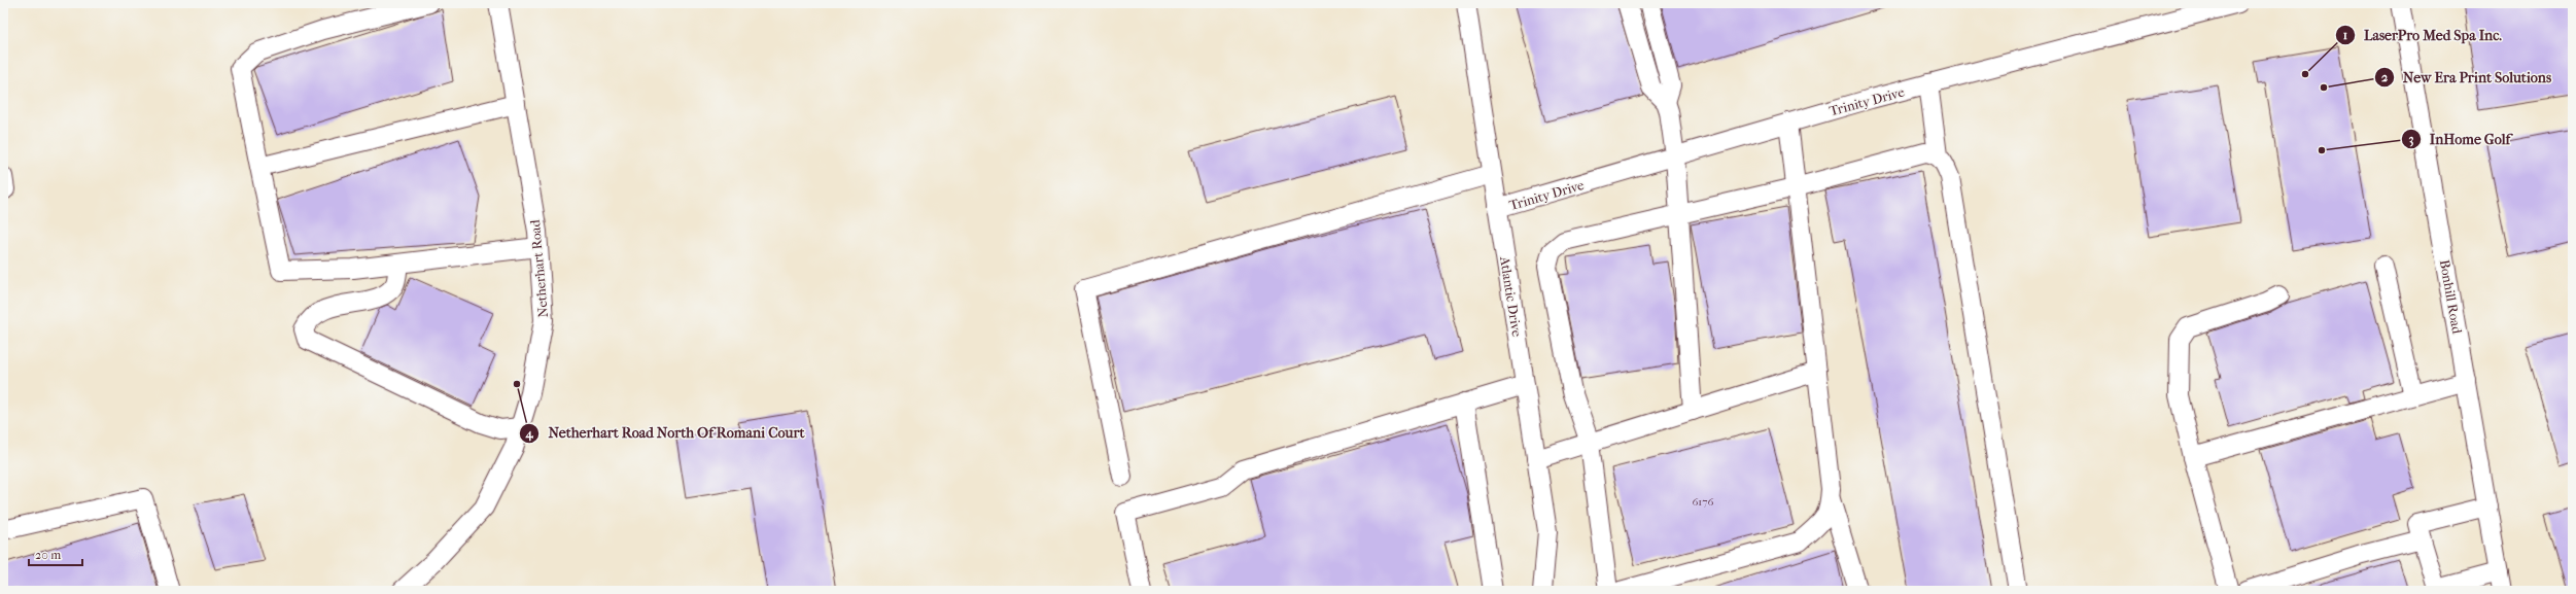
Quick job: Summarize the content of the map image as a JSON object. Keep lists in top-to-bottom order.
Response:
{
  "streets": {
    "street": [
      "Trinity Drive",
      "Netherhart Road",
      "Atlantic Drive",
      "Bonhill Road"
    ]
  },
  "crossings": [
    ["Trinity Drive", "Atlantic Drive"]
  ],
  "places": [
    "LaserPro Med Spa Inc.",
    "New Era Print Solutions",
    "InHome Golf",
    "Netherhart Road North Of Romani Court"
  ],
  "house_numbers": ["6176"],
  "scale_bar": "20 m"
}
